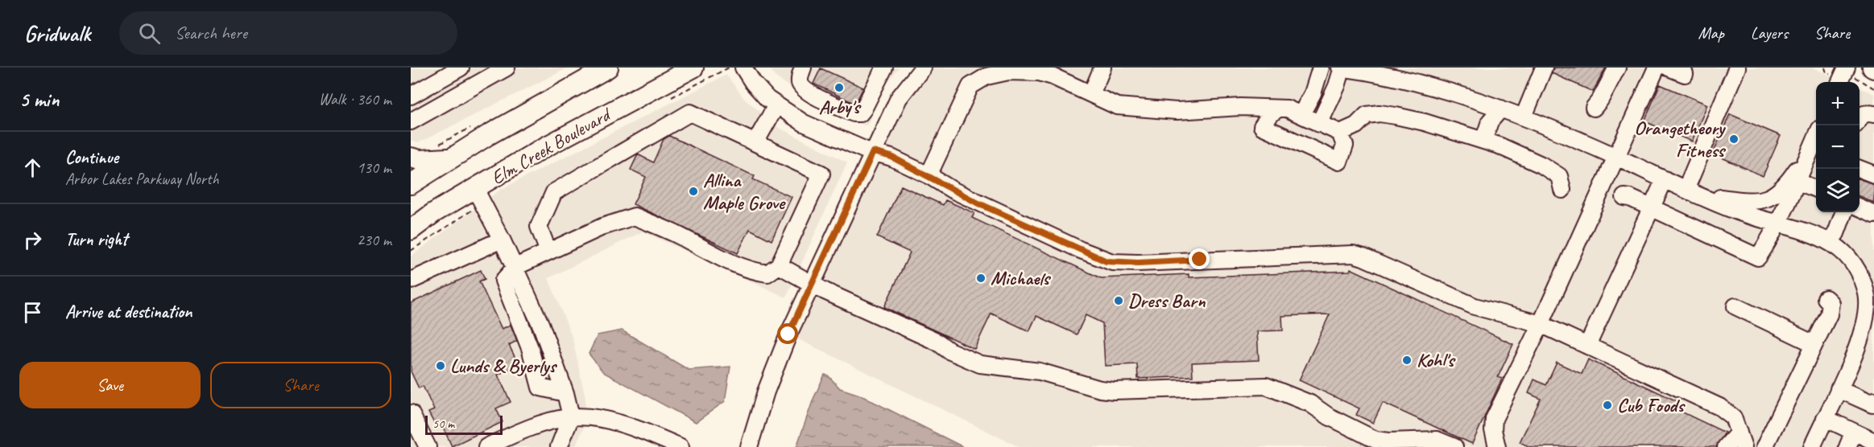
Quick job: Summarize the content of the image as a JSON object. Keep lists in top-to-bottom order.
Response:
{
  "streets": {
    "main road": ["Elm Creek Boulevard"]
  },
  "places": [
    "Arby's",
    "Orangetheory Fitness",
    "Allina Maple Grove",
    "Michaels",
    "Dress Barn",
    "Kohl's",
    "Lunds & Byerlys",
    "Cub Foods"
  ],
  "scale_bar": "50 m",
  "page": {
    "header": "Gridwalk",
    "search": "Search here",
    "nav": ["Map", "Layers", "Share"],
    "heading": ["5 min", "Walk · 360 m"],
    "map_buttons": ["+", "−"],
    "list": [
      ["Continue", "Arbor Lakes Parkway North", "130 m"],
      ["Turn right", "230 m"],
      "Arrive at destination"
    ],
    "buttons": ["Save", "Share"],
    "scale": "50 m"
  }
}
